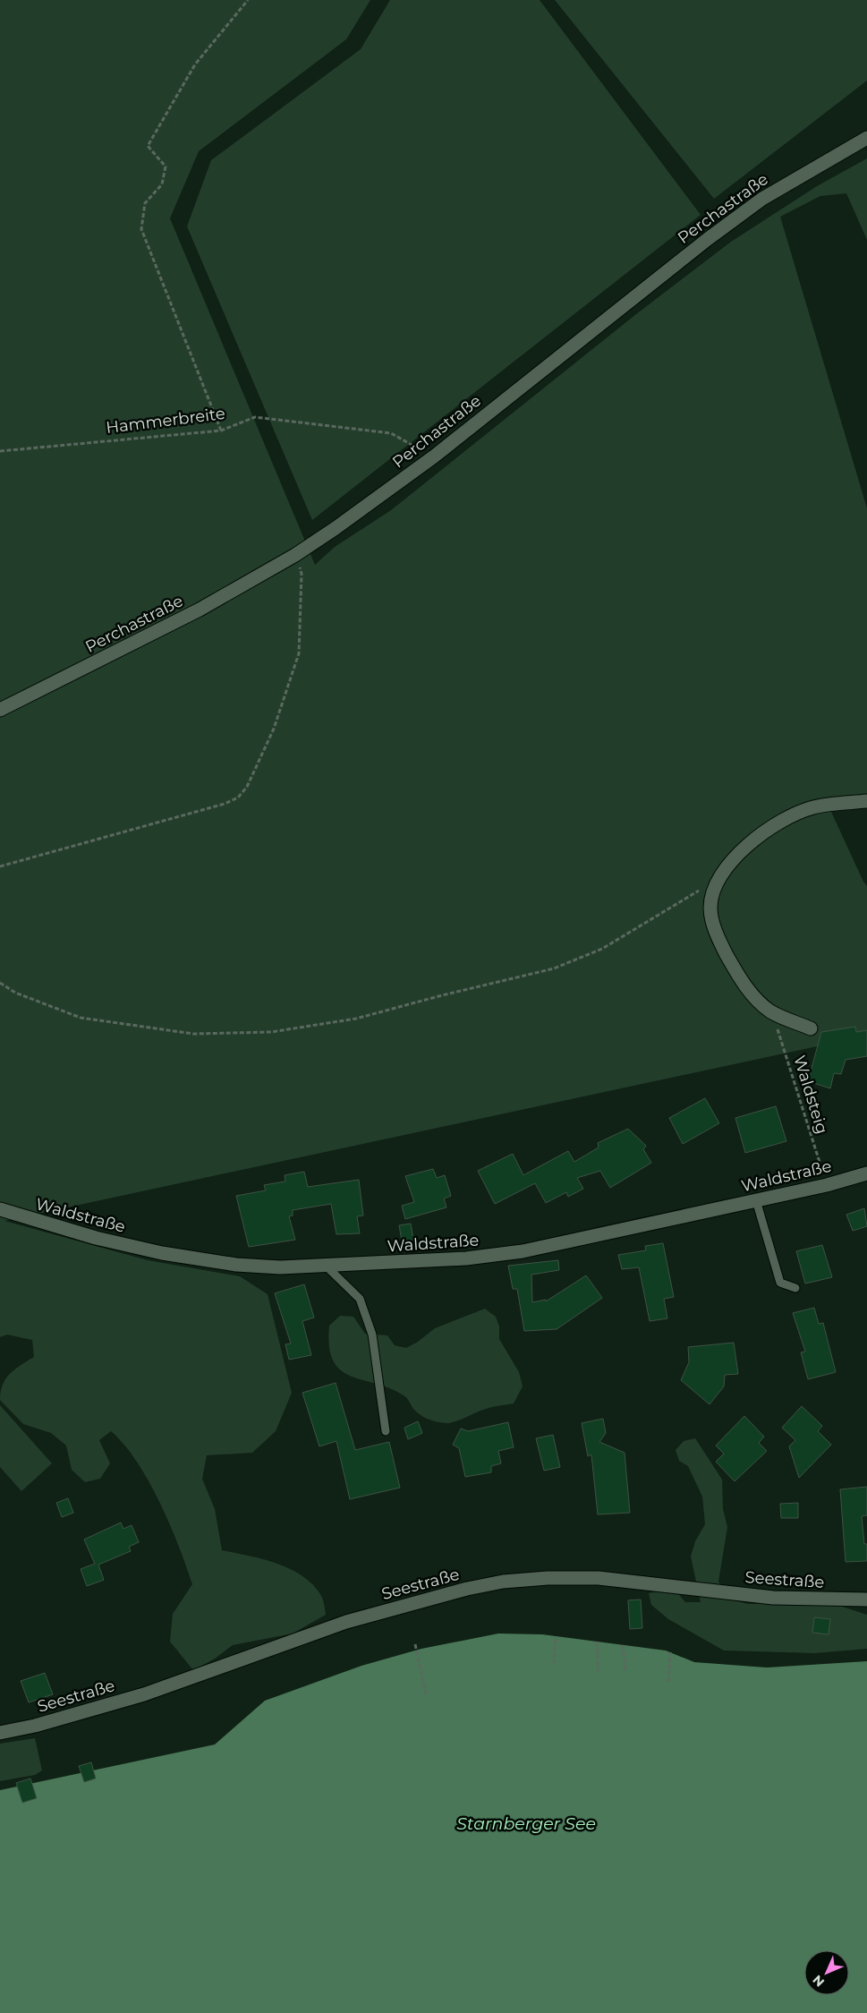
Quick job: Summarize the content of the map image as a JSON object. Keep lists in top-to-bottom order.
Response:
{
  "streets": {
    "street": ["Perchastraße", "Waldstraße", "Seestraße"],
    "path": ["Hammerbreite", "Waldsteig"]
  },
  "crossings": [
    ["Perchastraße", "Hammerbreite"],
    ["Waldsteig", "Waldstraße"]
  ],
  "water": ["Starnberger See"],
  "north": "bottom left"
}
